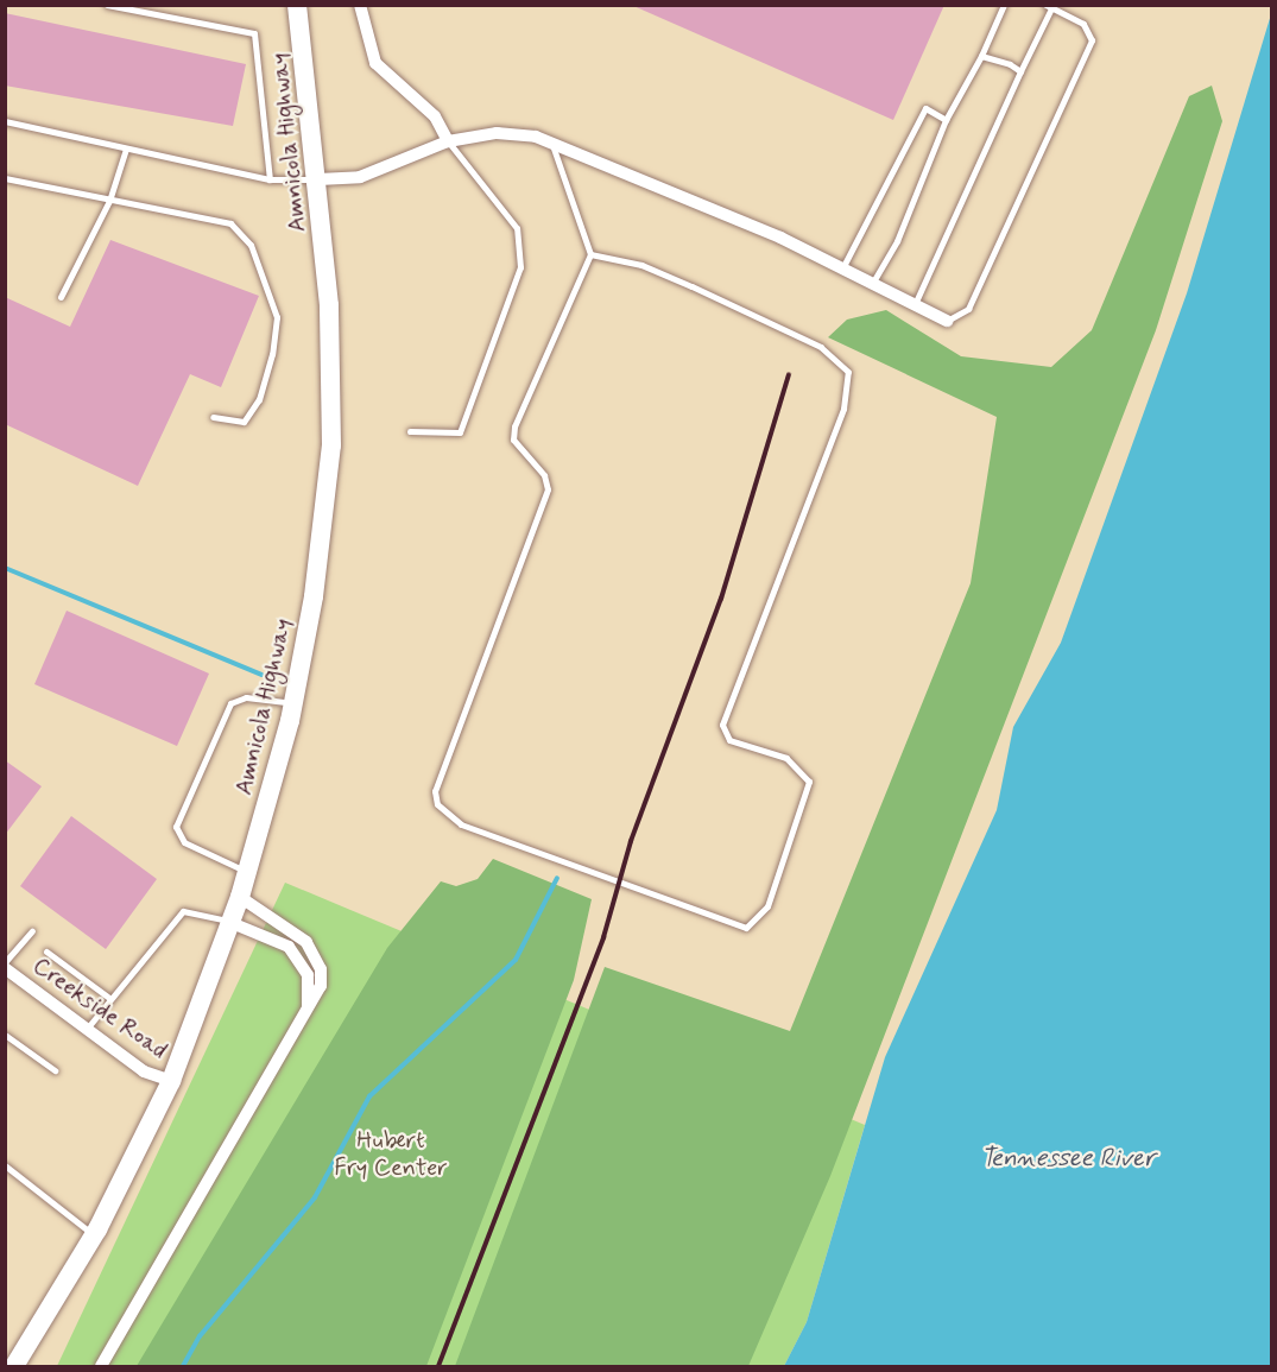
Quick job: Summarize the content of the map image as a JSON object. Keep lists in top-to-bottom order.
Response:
{
  "streets": {
    "main road": ["Amnicola Highway"],
    "street": ["Creekside Road"]
  },
  "crossings": [
    ["Amnicola Highway", "Creekside Road"]
  ],
  "water": ["Tennessee River"],
  "parks": ["Hubert Fry Center"]
}
